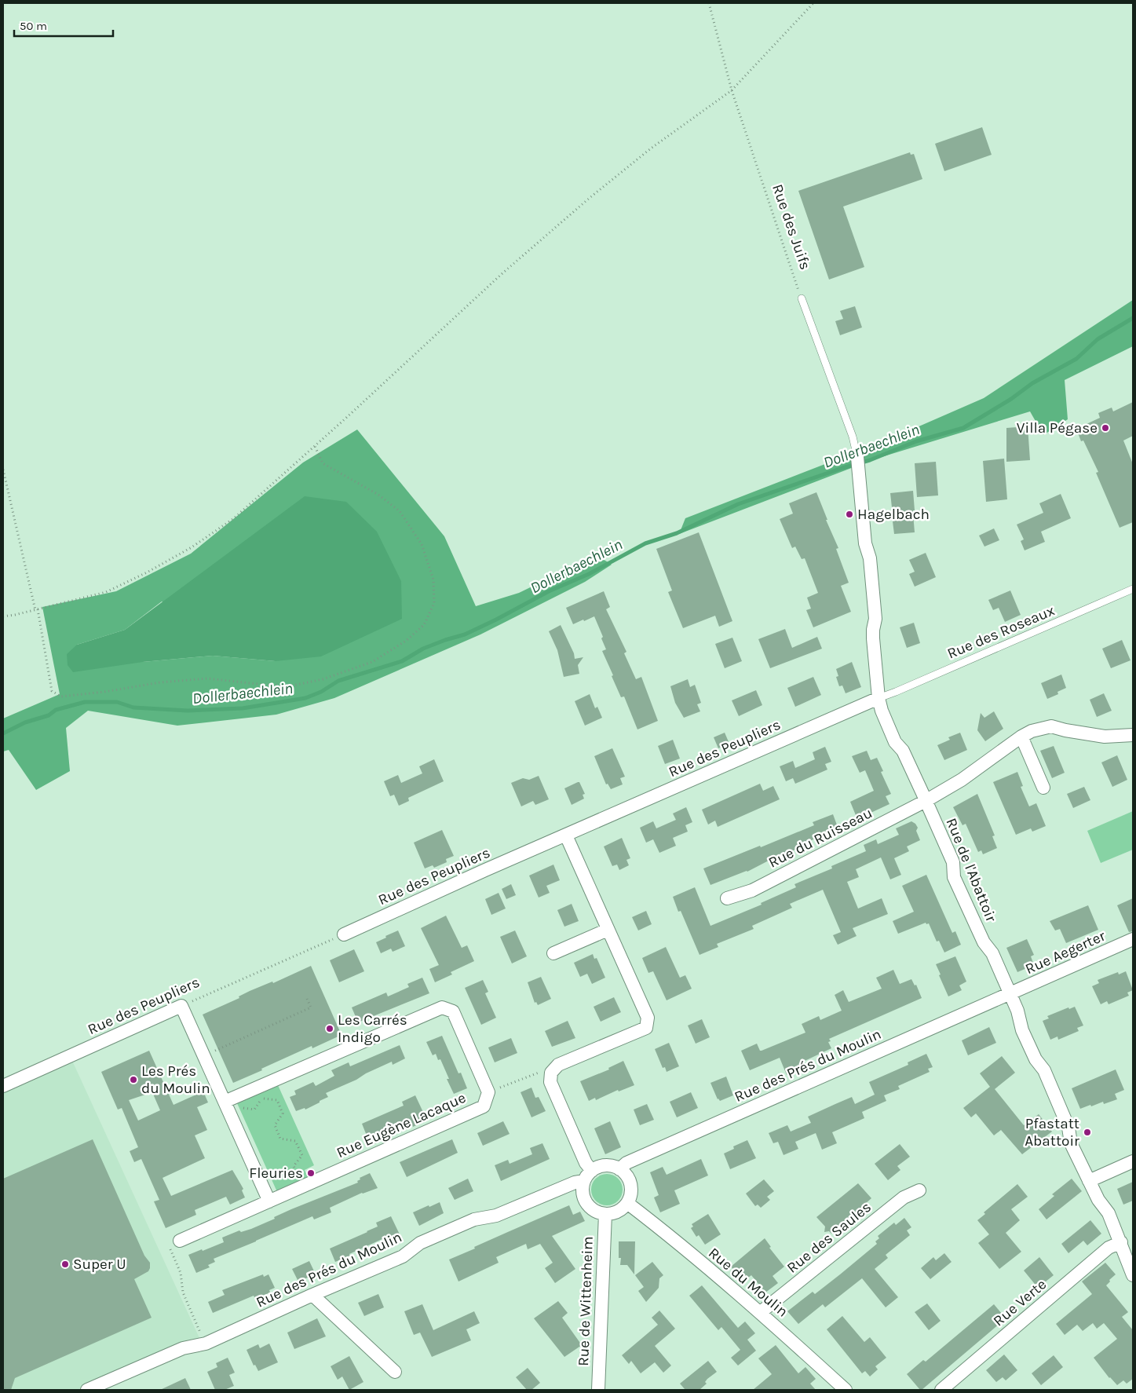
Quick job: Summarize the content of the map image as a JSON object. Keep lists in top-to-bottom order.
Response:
{
  "streets": {
    "street": [
      "Rue des Peupliers",
      "Rue du Ruisseau",
      "Rue de l'Abattoir",
      "Rue Aegerter",
      "Rue des Prés du Moulin",
      "Rue Eugène Lacaque",
      "Rue des Saules",
      "Rue du Moulin",
      "Rue de Wittenheim",
      "Rue Verte"
    ],
    "lane": ["Rue des Roseaux"],
    "path": ["Rue des Juifs"]
  },
  "crossings": [
    ["Rue des Roseaux", "Rue des Peupliers"],
    ["Rue des Roseaux", "Rue de l'Abattoir"],
    ["Rue des Peupliers", "Rue de l'Abattoir"],
    ["Rue du Ruisseau", "Rue de l'Abattoir"],
    ["Rue de l'Abattoir", "Rue Aegerter"],
    ["Rue de l'Abattoir", "Rue des Prés du Moulin"],
    ["Rue de l'Abattoir", "Rue Verte"],
    ["Rue Aegerter", "Rue des Prés du Moulin"],
    ["Rue des Prés du Moulin", "Rue du Moulin"],
    ["Rue des Prés du Moulin", "Rue de Wittenheim"],
    ["Rue des Saules", "Rue du Moulin"],
    ["Rue du Moulin", "Rue de Wittenheim"]
  ],
  "water": ["Dollerbaechlein"],
  "places": [
    "Villa Pégase",
    "Hagelbach",
    "Les Carrés Indigo",
    "Les Prés du Moulin",
    "Pfastatt Abattoir",
    "Fleuries",
    "Super U"
  ],
  "scale_bar": "50 m"
}
